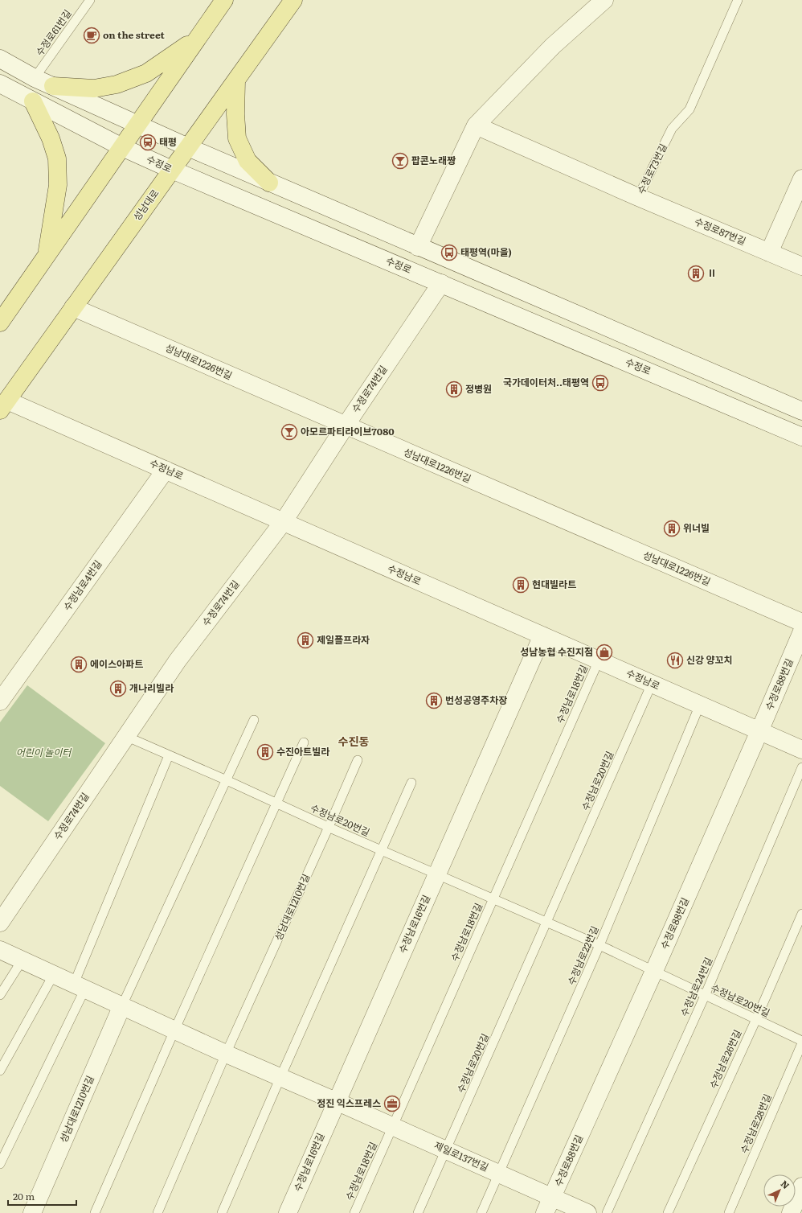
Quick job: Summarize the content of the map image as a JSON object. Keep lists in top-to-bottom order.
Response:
{
  "streets": {
    "main road": ["성남대로"],
    "street": [
      "수정로",
      "수정로73번길",
      "수정로87번길",
      "성남대로1226번길",
      "수정로74번길",
      "수정남로",
      "수정남로4번길",
      "수정로88번길",
      "성남대로1210번길",
      "수정남로16번길",
      "제일로137번길"
    ],
    "lane": [
      "수정로61번길",
      "수정남로18번길",
      "수정남로20번길",
      "수정남로22번길",
      "수정남로24번길",
      "수정남로26번길",
      "수정남로28번길"
    ]
  },
  "crossings": [
    ["수정로", "성남대로"],
    ["수정로", "수정로74번길"],
    ["수정로73번길", "수정로87번길"],
    ["성남대로", "성남대로1226번길"],
    ["성남대로", "수정남로"],
    ["성남대로1226번길", "수정로74번길"],
    ["수정로74번길", "수정남로"],
    ["수정로74번길", "수정남로20번길"],
    ["수정남로", "수정남로4번길"],
    ["수정남로", "수정로88번길"],
    ["수정남로", "수정남로18번길"],
    ["수정남로", "수정남로20번길"],
    ["수정남로", "수정남로16번길"],
    ["수정남로", "수정남로22번길"],
    ["수정로88번길", "수정남로20번길"],
    ["수정로88번길", "제일로137번길"],
    ["수정남로18번길", "수정남로20번길"],
    ["수정남로18번길", "제일로137번길"],
    ["수정남로20번길", "성남대로1210번길"],
    ["수정남로20번길", "수정남로16번길"],
    ["수정남로20번길", "수정남로22번길"],
    ["수정남로20번길", "수정남로24번길"],
    ["수정남로20번길", "수정남로26번길"],
    ["수정남로20번길", "수정남로28번길"],
    ["수정남로20번길", "제일로137번길"],
    ["수정남로16번길", "제일로137번길"],
    ["수정남로22번길", "제일로137번길"]
  ],
  "districts": ["수진동"],
  "parks": ["어린이 놀이터"],
  "places": {
    "cafe": ["on the street"],
    "station": ["태평"],
    "bar": ["팝콘노래짱", "아모르파티라이브7080"],
    "bus stop": ["태평역(마을)", "국가데이터처..태평역"],
    "building": [
      "Ⅱ",
      "정병원",
      "위너빌",
      "현대빌라트",
      "제일플프라자",
      "에이스아파트",
      "개나리빌라",
      "번성공영주차장",
      "수진아트빌라"
    ],
    "shop": ["성남농협 수진지점"],
    "restaurant": ["신강 양꼬치"],
    "office": ["정진 익스프레스"]
  },
  "scale_bar": "20 m",
  "north": "top right"
}
